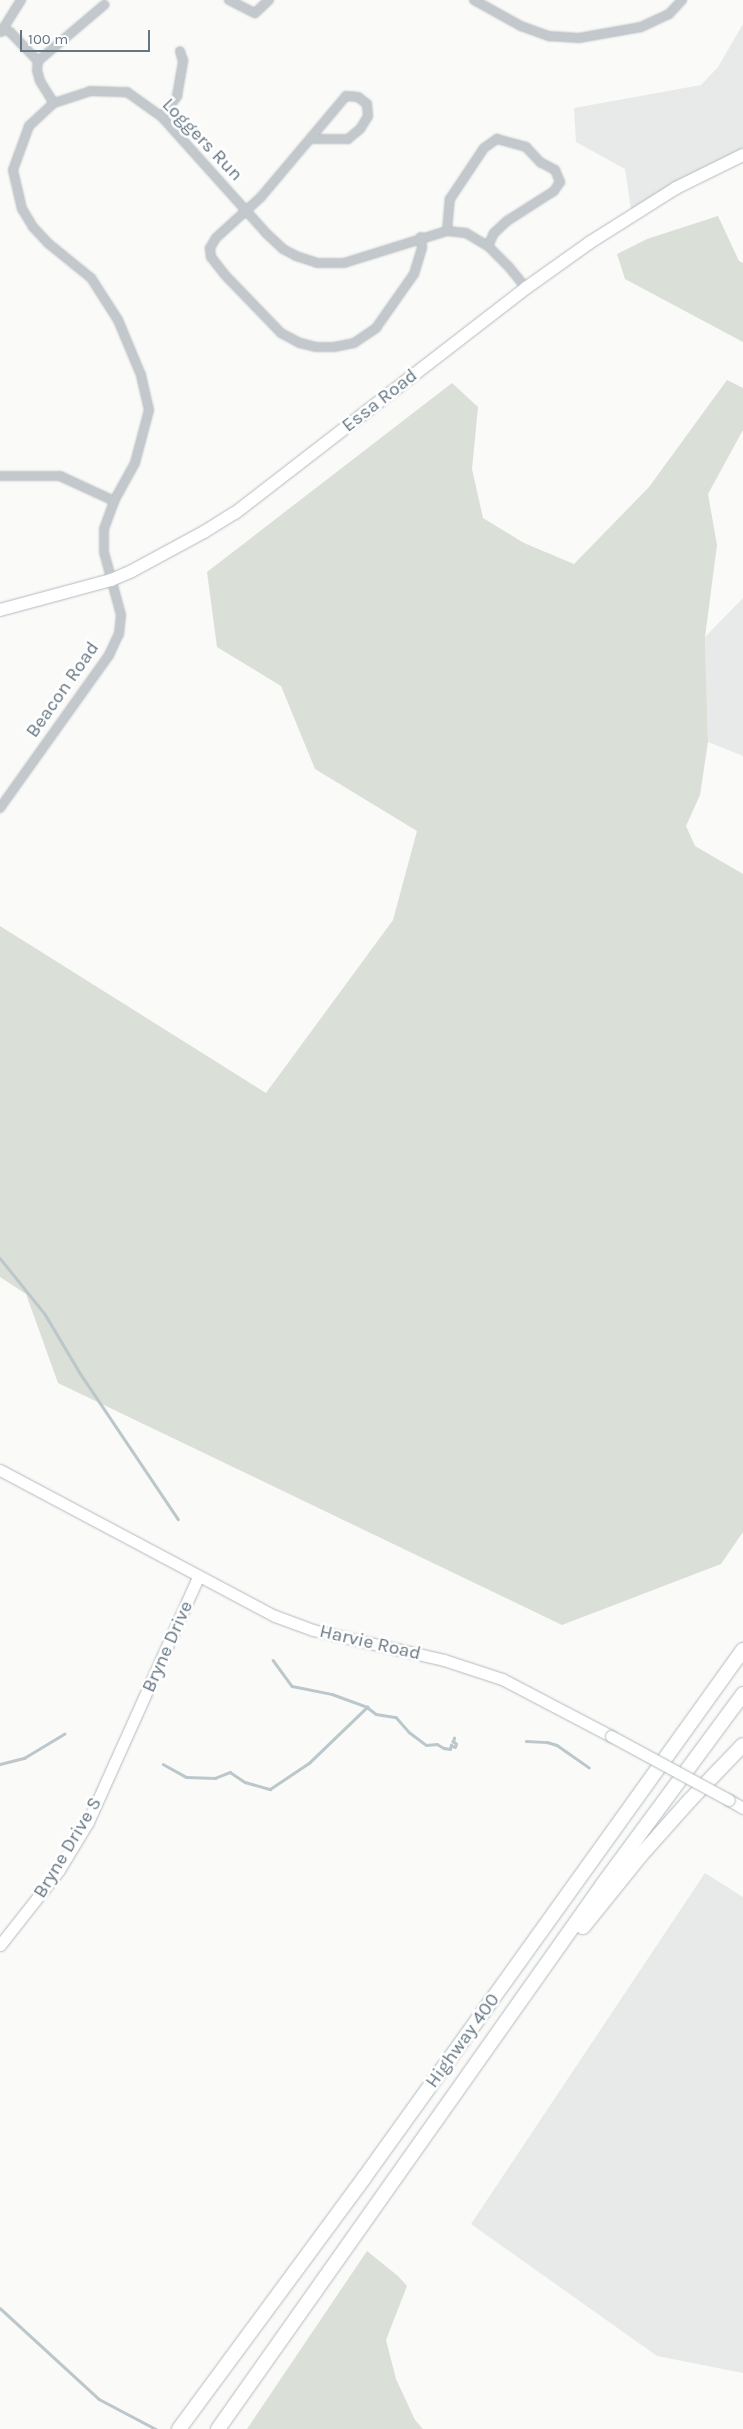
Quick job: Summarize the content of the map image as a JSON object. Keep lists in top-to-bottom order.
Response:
{
  "streets": {
    "highway": ["Highway 400"],
    "main road": ["Essa Road"],
    "street": [
      "Loggers Run",
      "Beacon Road",
      "Harvie Road",
      "Bryne Drive",
      "Bryne Drive S"
    ]
  },
  "crossings": [
    ["Loggers Run", "Essa Road"],
    ["Loggers Run", "Beacon Road"],
    ["Essa Road", "Beacon Road"],
    ["Harvie Road", "Bryne Drive"],
    ["Bryne Drive", "Bryne Drive S"]
  ],
  "scale_bar": "100 m"
}
